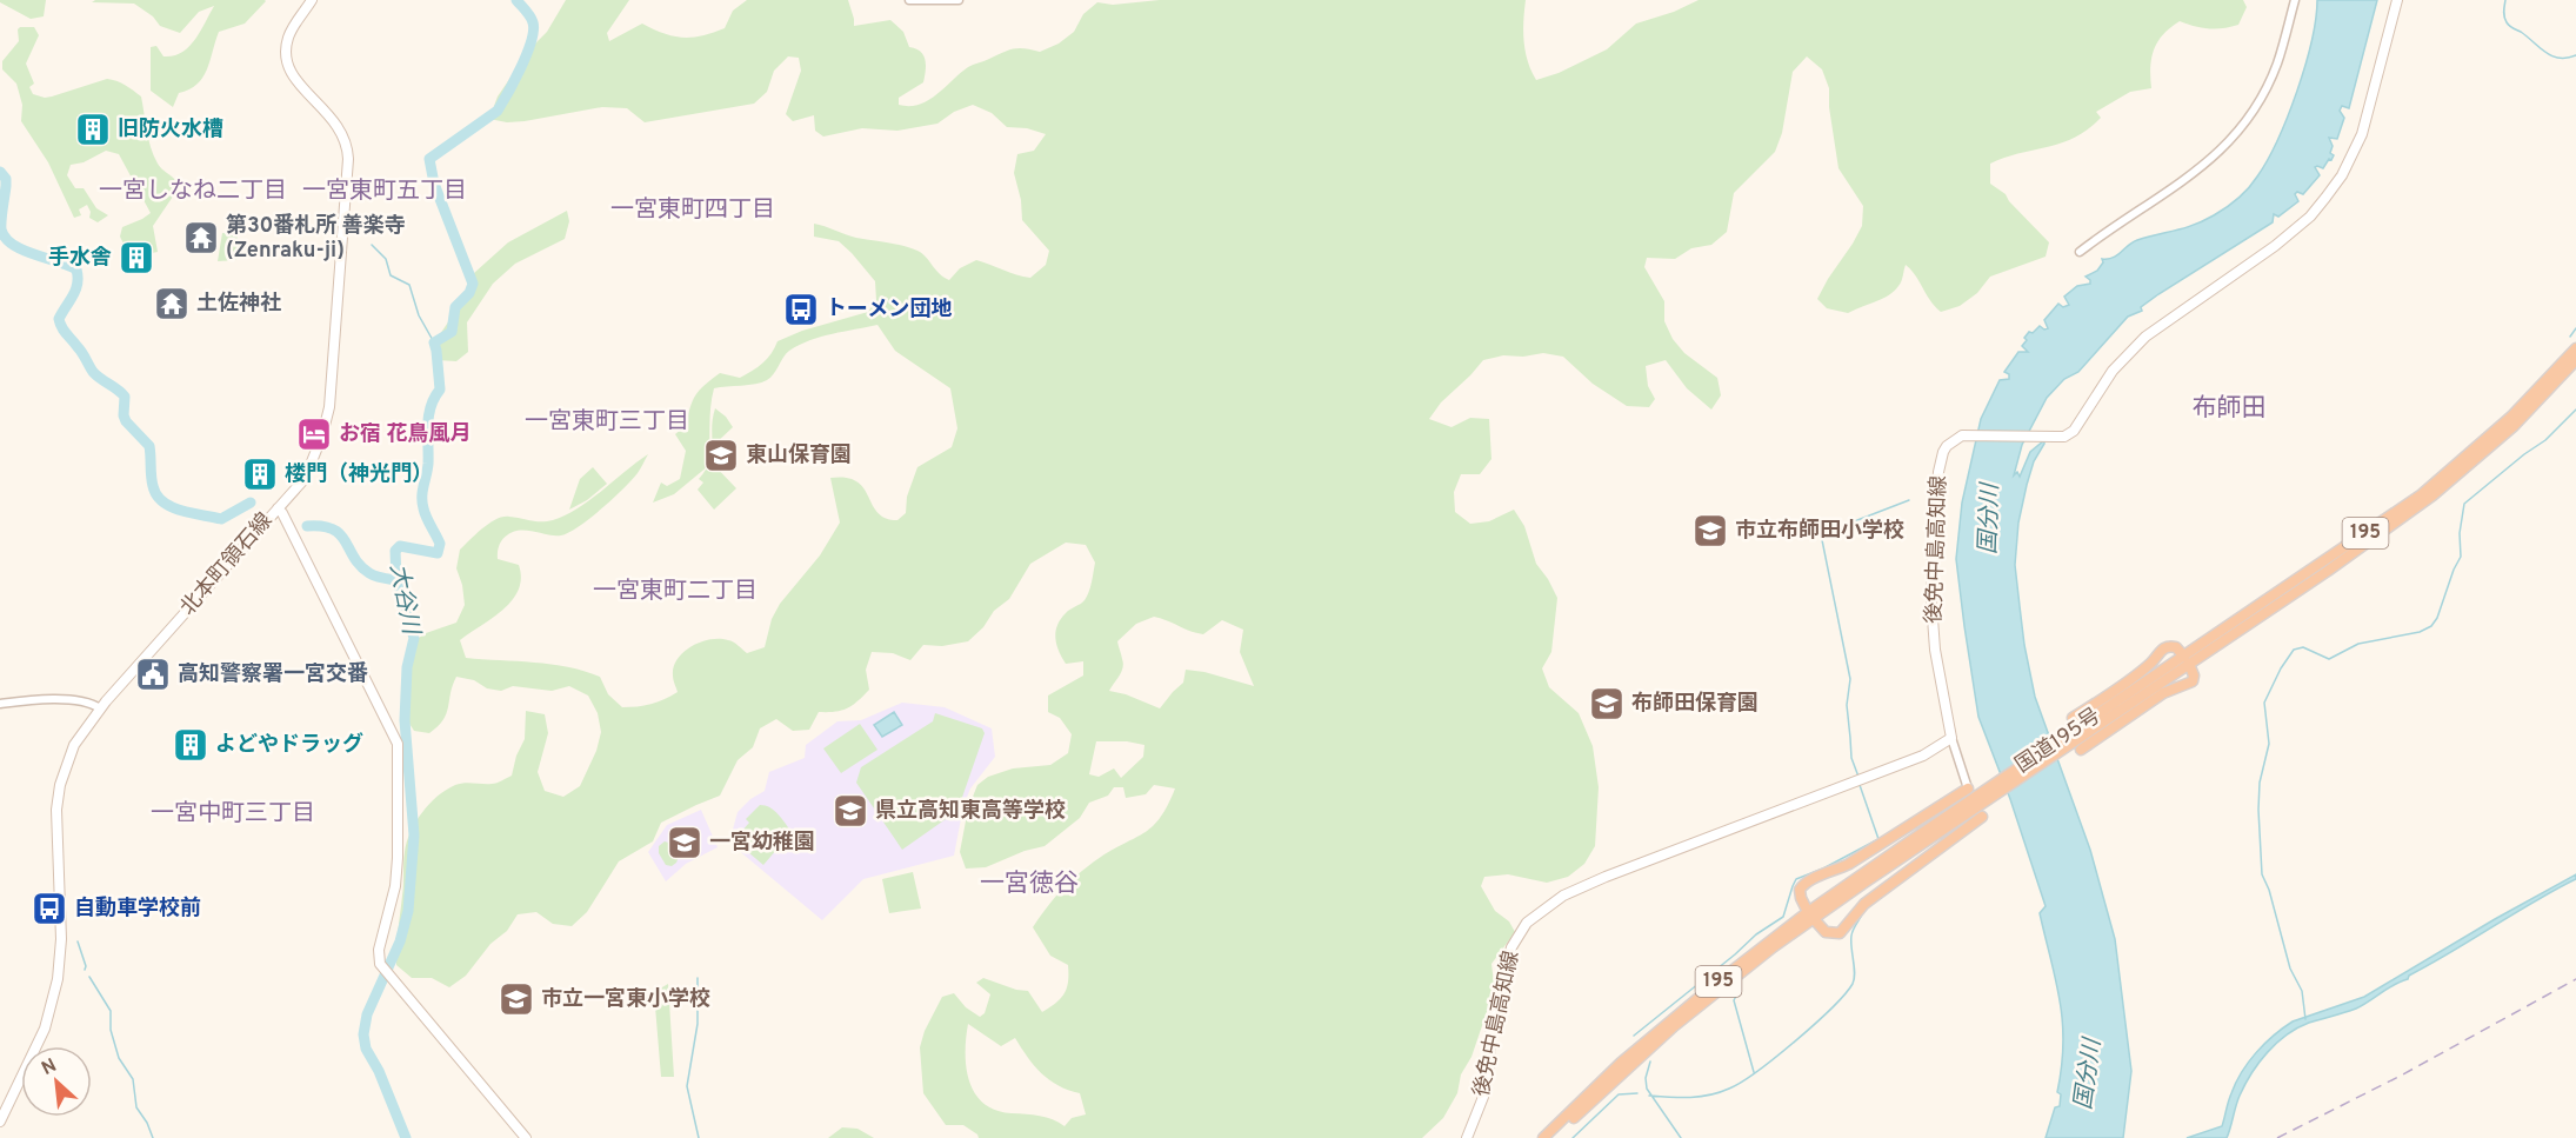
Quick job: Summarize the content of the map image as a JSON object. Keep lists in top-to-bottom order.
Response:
{
  "streets": {
    "highway": ["195", "国道195号"],
    "main road": ["後免中島高知線", "北本町領石線"]
  },
  "districts": [
    "一宮しなね二丁目",
    "一宮東町五丁目",
    "一宮東町四丁目",
    "布師田",
    "一宮東町三丁目",
    "一宮東町二丁目",
    "一宮中町三丁目",
    "一宮徳谷"
  ],
  "water": ["国分川", "大谷川"],
  "places": {
    "building": [
      "旧防火水槽",
      "手水舎",
      "楼門（神光門）",
      "よどやドラッグ"
    ],
    "temple": ["第30番札所 善楽寺 (Zenraku-ji)", "土佐神社"],
    "bus stop": ["トーメン団地", "自動車学校前"],
    "hotel": ["お宿 花鳥風月"],
    "school or university": [
      "東山保育園",
      "市立布師田小学校",
      "布師田保育園",
      "県立高知東高等学校",
      "一宮幼稚園",
      "市立一宮東小学校"
    ],
    "public building": ["高知警察署一宮交番"]
  },
  "north": "top left"
}
